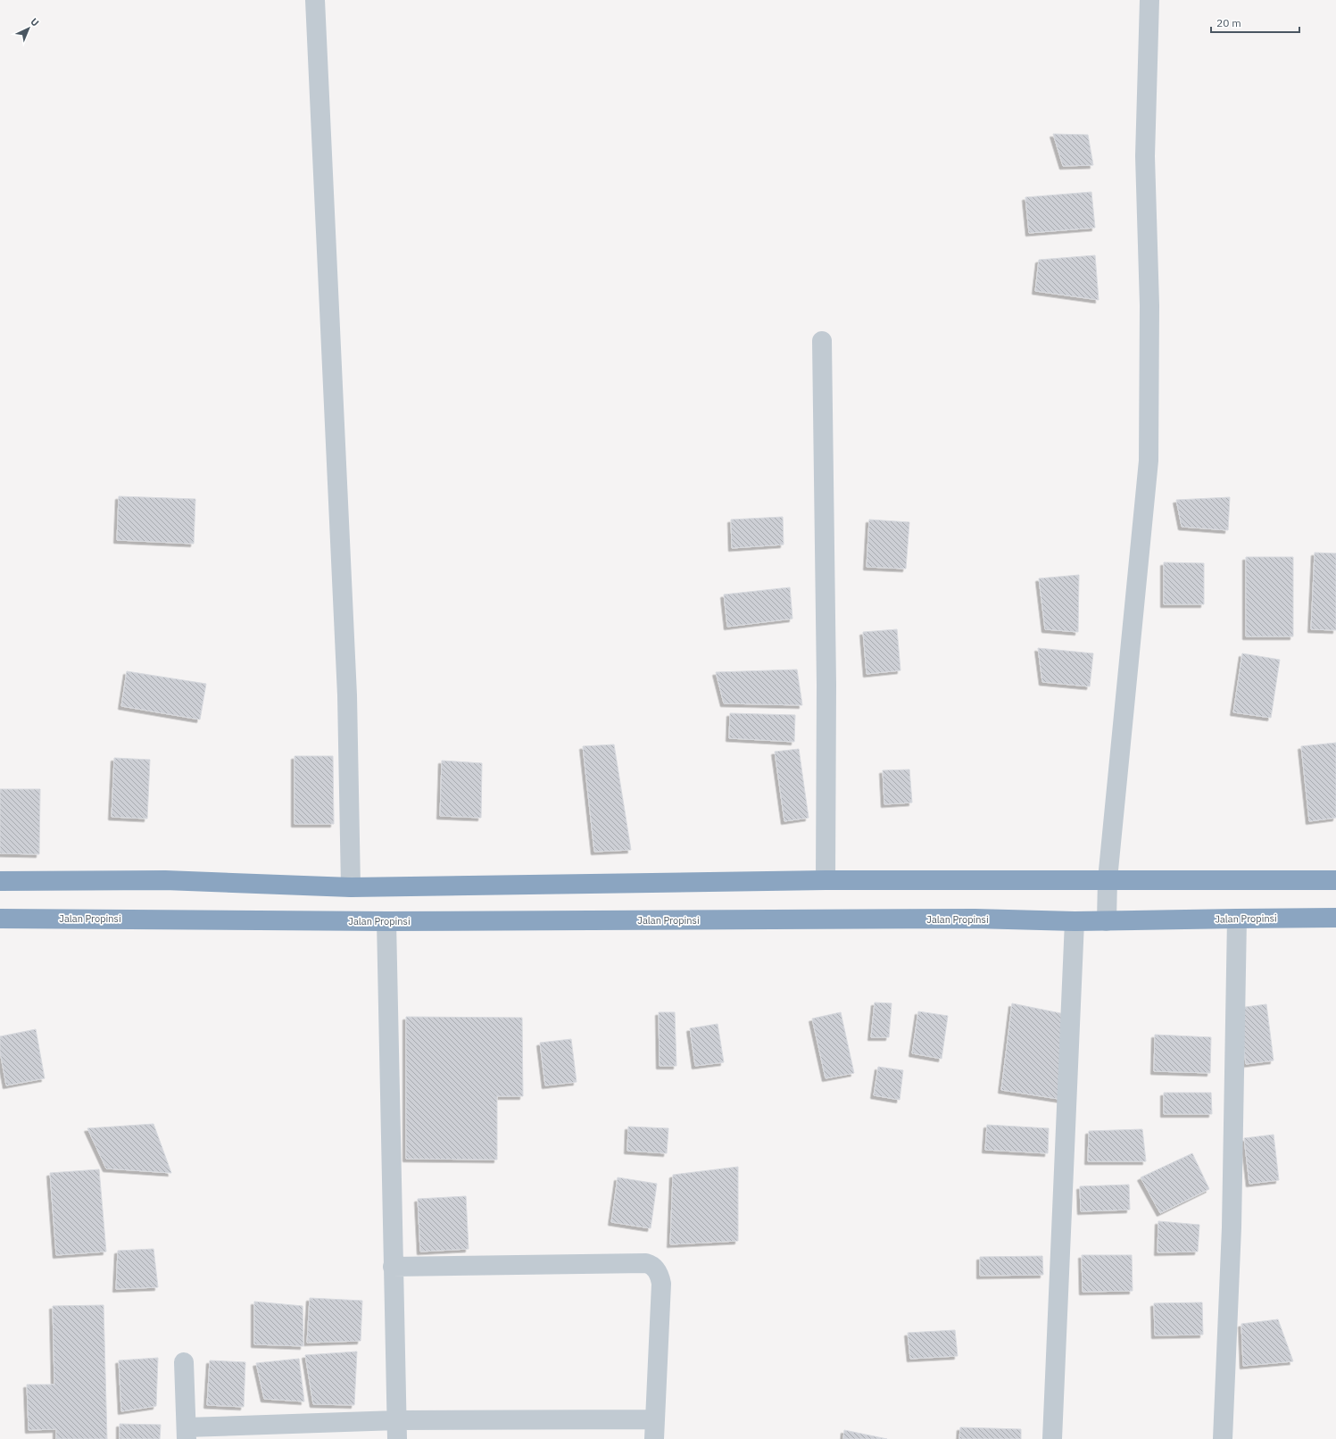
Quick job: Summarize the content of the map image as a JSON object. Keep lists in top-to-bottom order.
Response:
{
  "streets": {
    "highway": ["Jalan Propinsi"]
  },
  "scale_bar": "20 m",
  "north": "top right"
}
